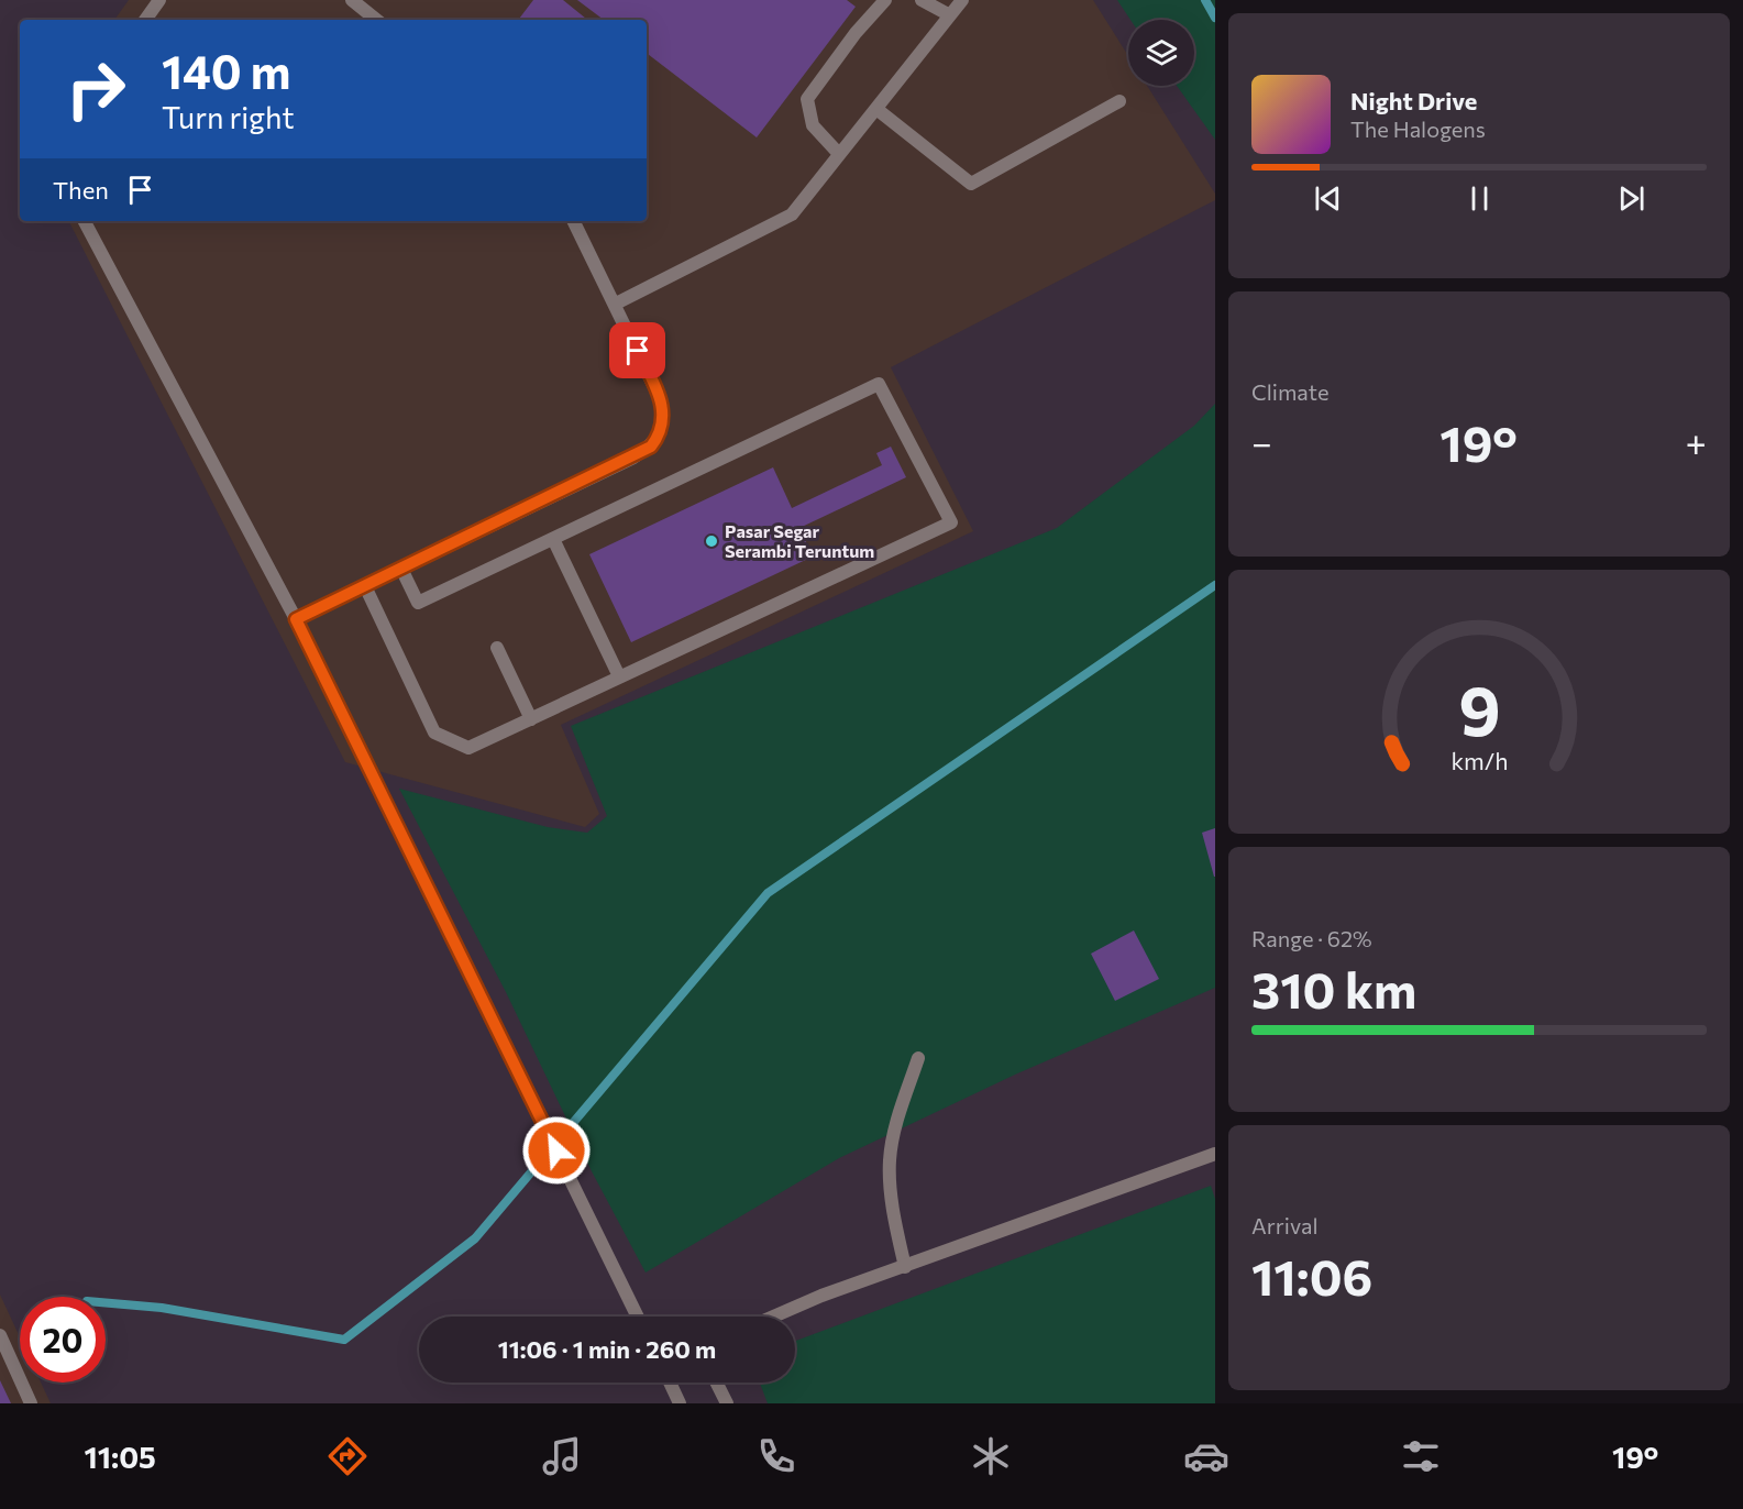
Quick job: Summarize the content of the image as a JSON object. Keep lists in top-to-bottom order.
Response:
{
  "places": ["Pasar Segar Serambi Teruntum"],
  "page": {
    "turn": ["140 m", "Turn right"],
    "song": ["Night Drive", "The Halogens"],
    "then": "Then",
    "tile": [
      "Climate",
      ["Range · 62%", "310 km"],
      ["Arrival", "11:06"]
    ],
    "heat": ["−", "19°", "+"],
    "limit": "20",
    "trip": "11:06 · 1 min · 260 m",
    "tabs": ["11:05", "19°"],
    "gauge": ["9", "km/h"]
  }
}
